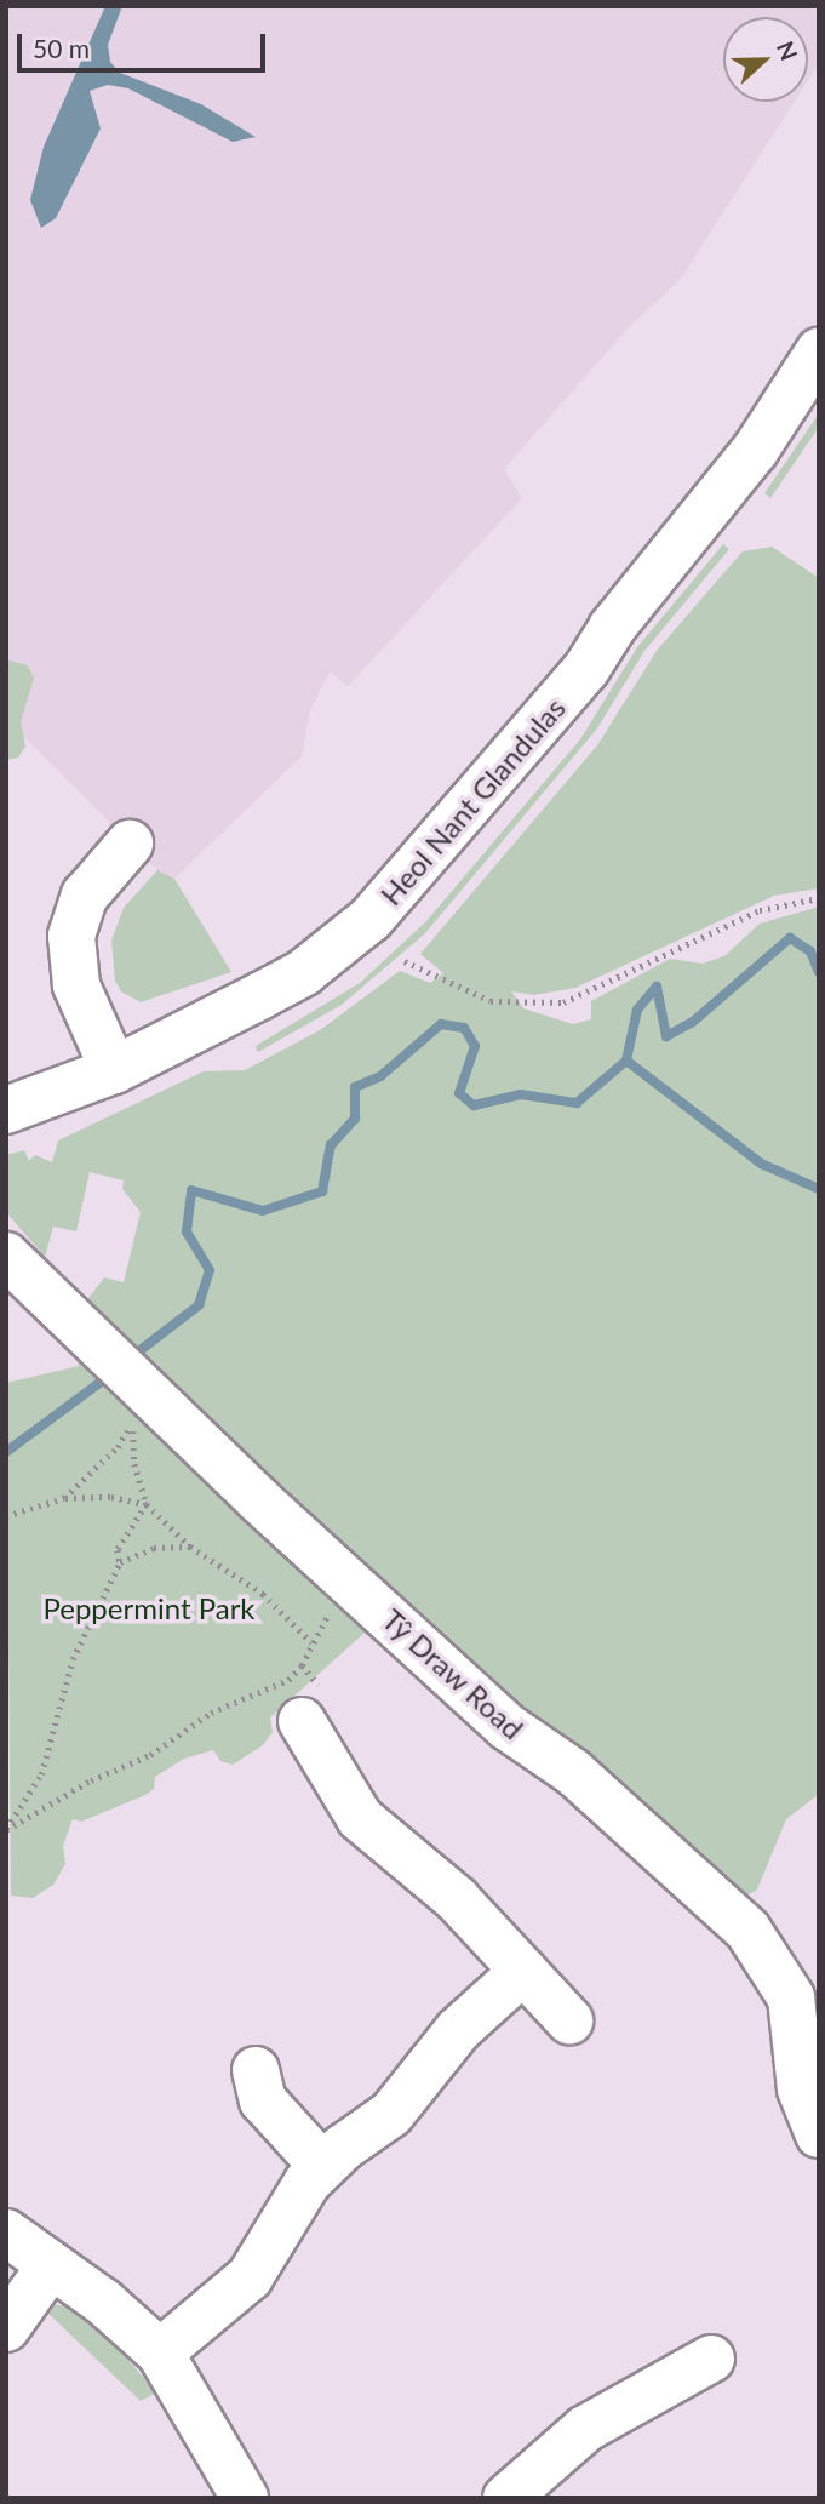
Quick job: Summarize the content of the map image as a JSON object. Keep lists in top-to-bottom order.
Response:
{
  "streets": {
    "street": ["Heol Nant Glandulas", "Tŷ Draw Road"]
  },
  "parks": ["Peppermint Park"],
  "scale_bar": "50 m",
  "north": "right"
}
